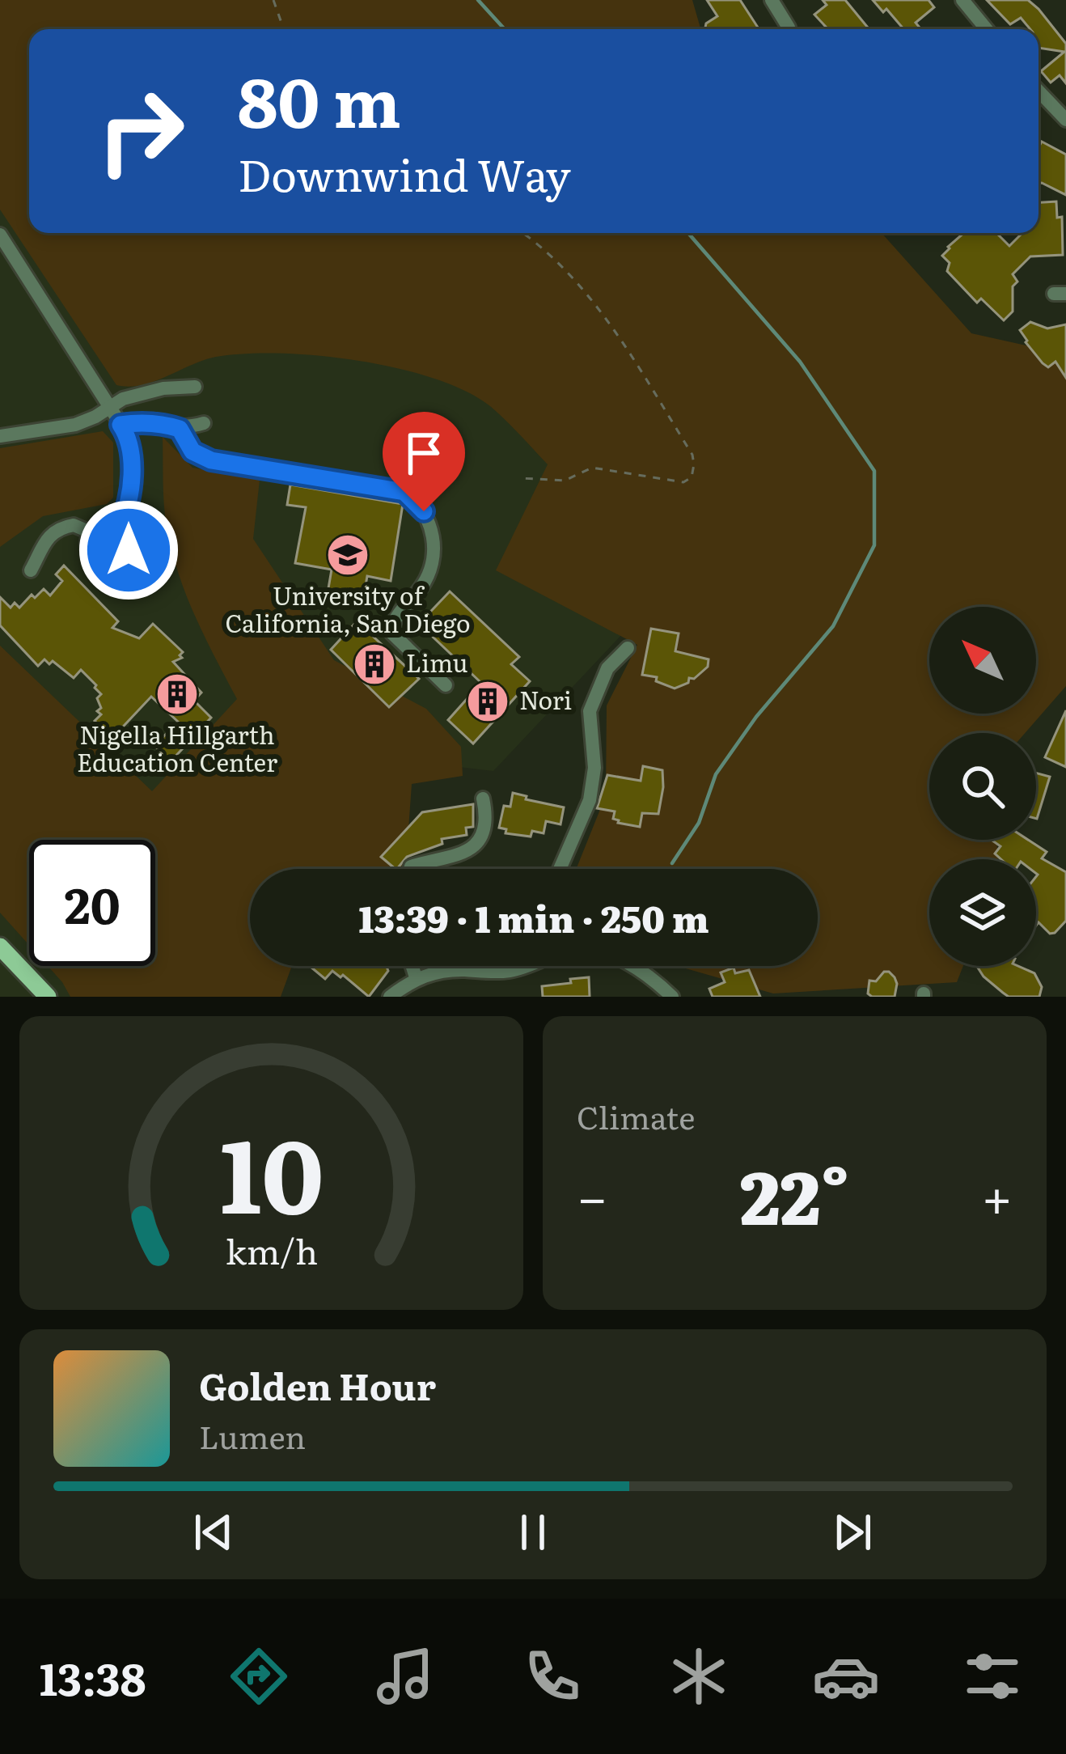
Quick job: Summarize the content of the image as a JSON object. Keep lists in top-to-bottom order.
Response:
{
  "places": {
    "school or university": ["University of California, San Diego"],
    "building": ["Limu", "Nigella Hillgarth Education Center", "Nori"]
  },
  "north": "top left",
  "page": {
    "turn": ["80 m", "Downwind Way"],
    "limit": "20",
    "trip": "13:39 · 1 min · 250 m",
    "tile": "Climate",
    "heat": ["−", "22°", "+"],
    "song": ["Golden Hour", "Lumen"],
    "tabs": "13:38",
    "gauge": ["10", "km/h"]
  }
}
